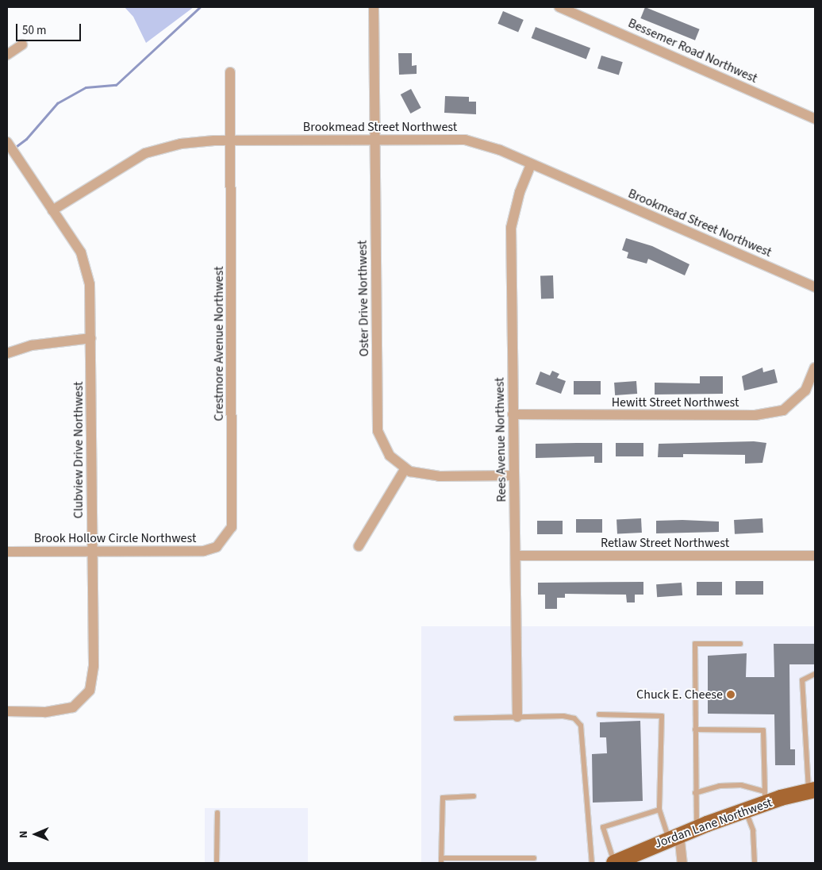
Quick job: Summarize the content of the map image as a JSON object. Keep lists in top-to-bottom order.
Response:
{
  "streets": {
    "main road": ["Jordan Lane Northwest"],
    "street": [
      "Bessemer Road Northwest",
      "Brookmead Street Northwest",
      "Oster Drive Northwest",
      "Crestmore Avenue Northwest",
      "Hewitt Street Northwest",
      "Rees Avenue Northwest",
      "Clubview Drive Northwest",
      "Brook Hollow Circle Northwest",
      "Retlaw Street Northwest"
    ]
  },
  "crossings": [
    ["Brookmead Street Northwest", "Oster Drive Northwest"],
    ["Brookmead Street Northwest", "Crestmore Avenue Northwest"],
    ["Brookmead Street Northwest", "Rees Avenue Northwest"],
    ["Brookmead Street Northwest", "Clubview Drive Northwest"],
    ["Oster Drive Northwest", "Rees Avenue Northwest"],
    ["Crestmore Avenue Northwest", "Brook Hollow Circle Northwest"],
    ["Hewitt Street Northwest", "Rees Avenue Northwest"],
    ["Rees Avenue Northwest", "Retlaw Street Northwest"],
    ["Clubview Drive Northwest", "Brook Hollow Circle Northwest"]
  ],
  "places": ["Chuck E. Cheese"],
  "scale_bar": "50 m",
  "north": "left"
}
